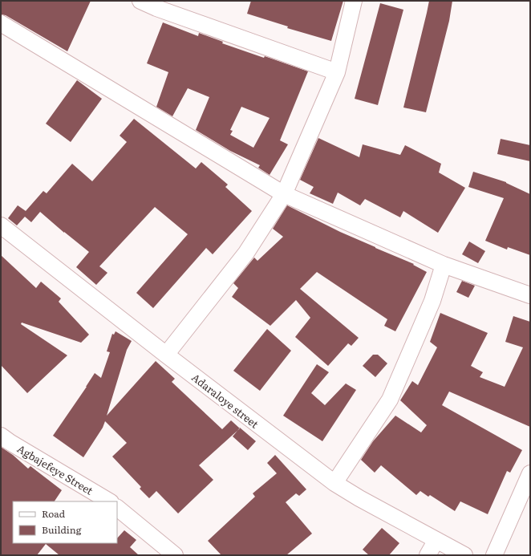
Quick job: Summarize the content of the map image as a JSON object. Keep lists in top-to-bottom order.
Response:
{
  "streets": {
    "street": ["Adaraloye street", "Agbajefeye Street"]
  },
  "legend": ["Road", "Building"]
}
